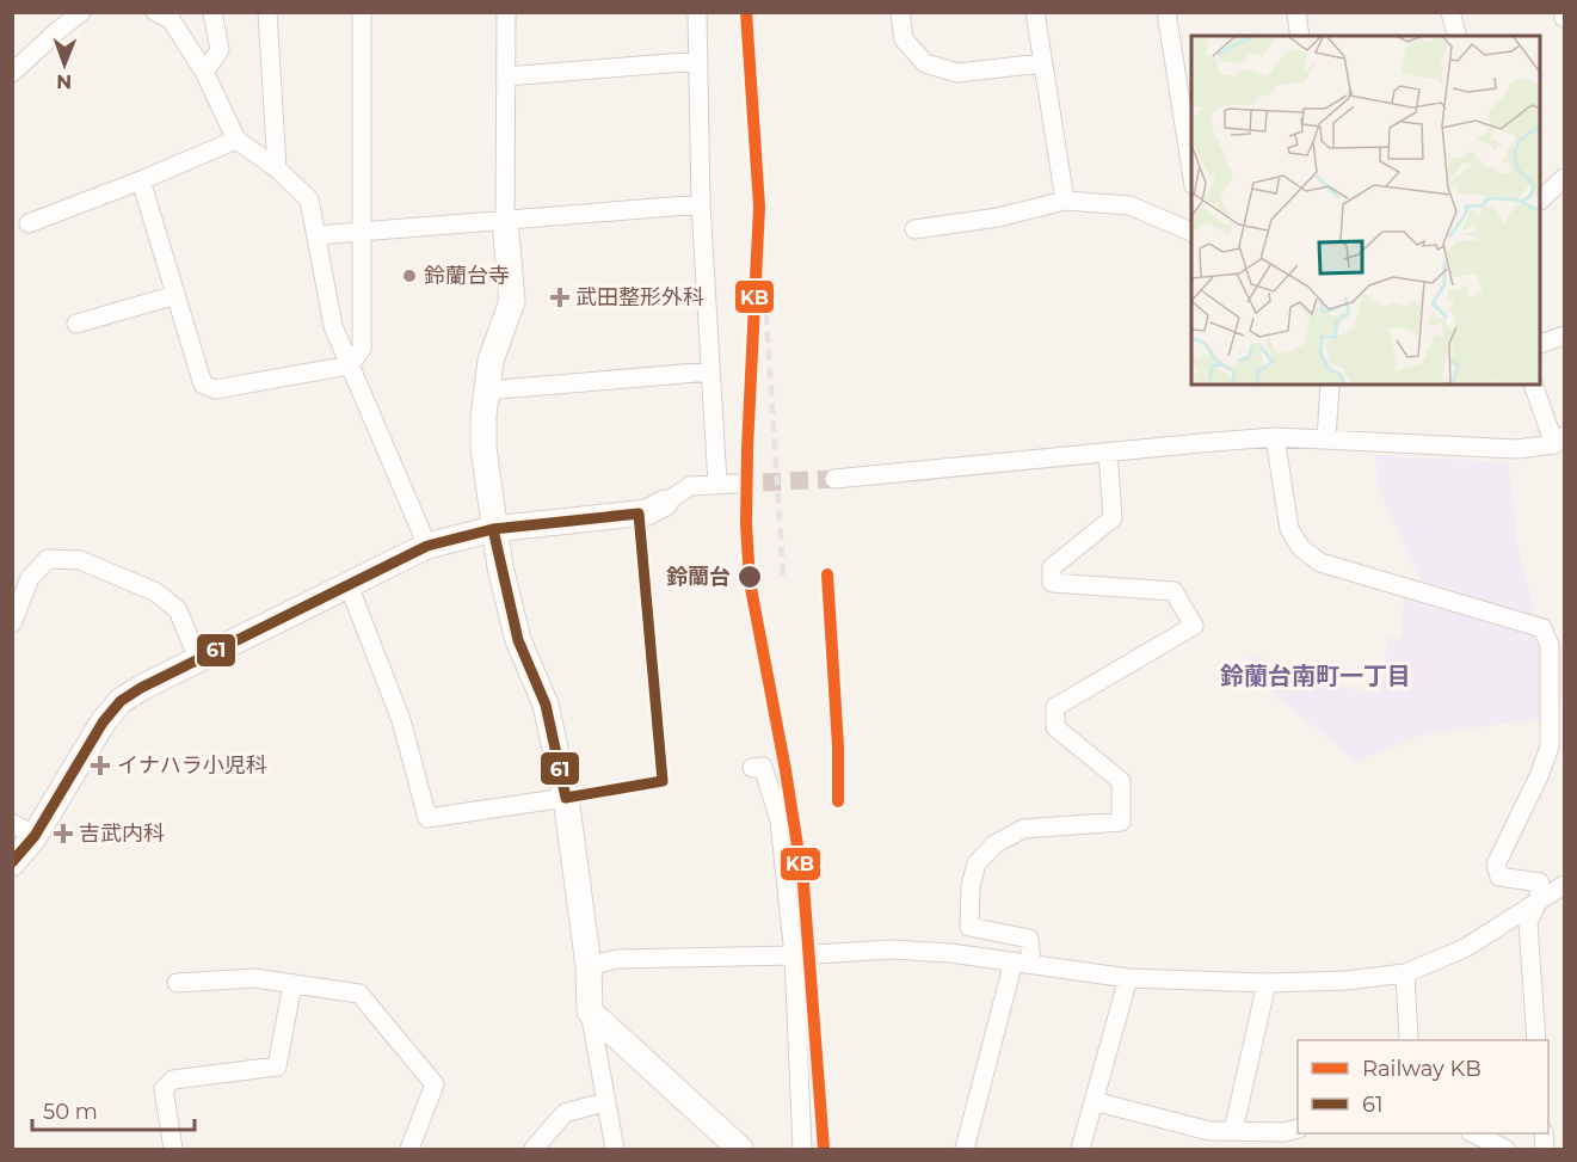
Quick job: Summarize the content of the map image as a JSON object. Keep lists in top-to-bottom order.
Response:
{
  "districts": ["鈴蘭台南町一丁目"],
  "places": {
    "other": ["鈴蘭台寺", "鈴蘭台"],
    "health": ["武田整形外科", "イナハラ小児科", "吉武内科"]
  },
  "lines": ["rail line KB", "transit line 61"],
  "legend": ["Railway KB", "61"],
  "scale_bar": "50 m",
  "north": "bottom"
}
